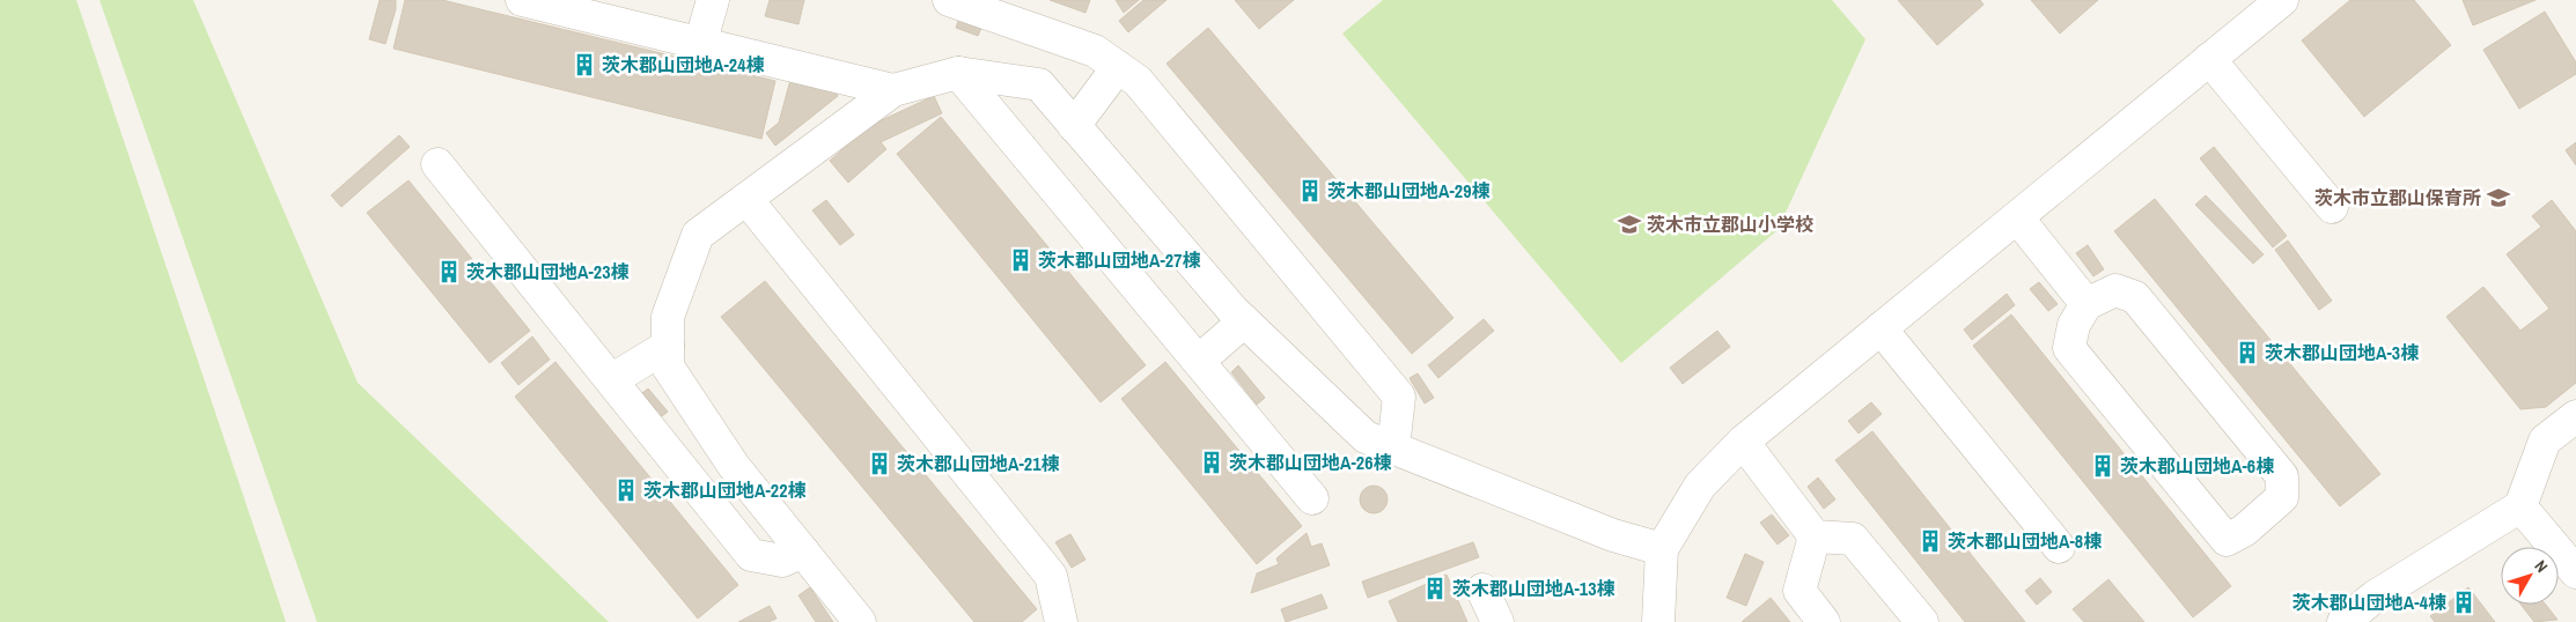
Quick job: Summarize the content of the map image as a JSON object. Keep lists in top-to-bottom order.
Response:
{
  "places": {
    "building": [
      "茨木郡山団地A-24棟",
      "茨木郡山団地A-29棟",
      "茨木郡山団地A-27棟",
      "茨木郡山団地A-23棟",
      "茨木郡山団地A-3棟",
      "茨木郡山団地A-26棟",
      "茨木郡山団地A-21棟",
      "茨木郡山団地A-6棟",
      "茨木郡山団地A-22棟",
      "茨木郡山団地A-8棟",
      "茨木郡山団地A-13棟",
      "茨木郡山団地A-4棟"
    ],
    "school or university": ["茨木市立郡山保育所", "茨木市立郡山小学校"]
  },
  "north": "top right"
}
